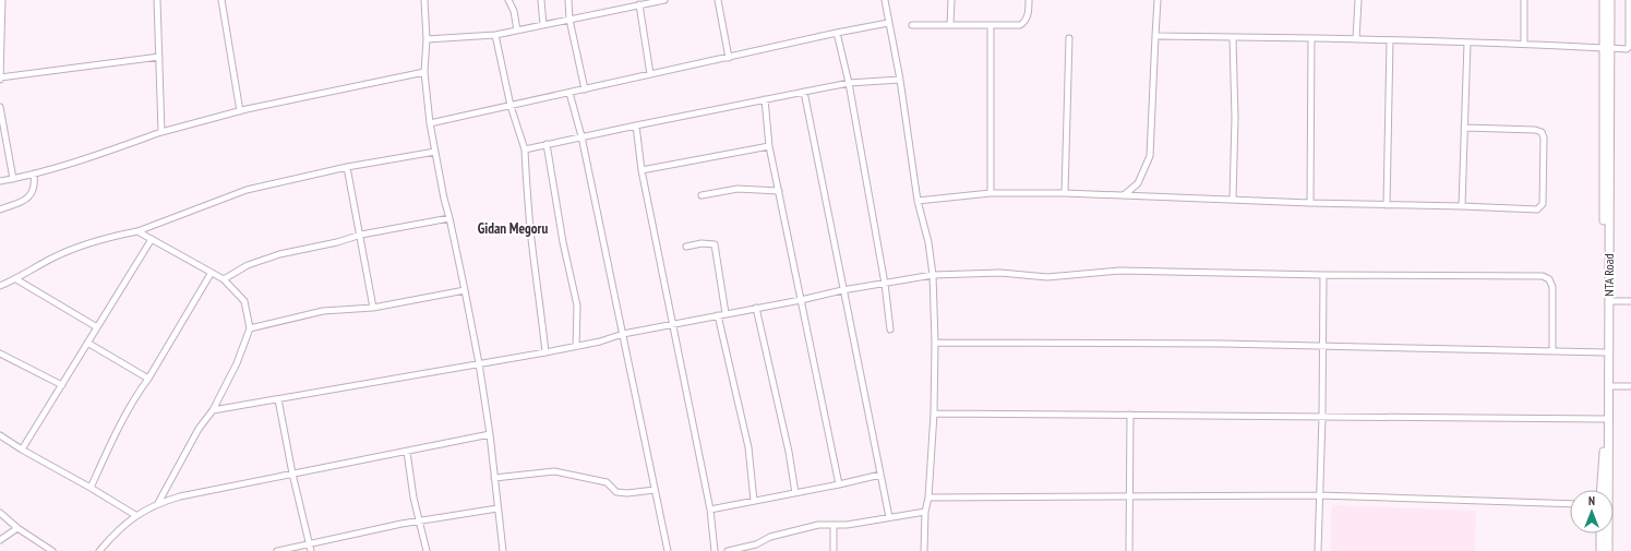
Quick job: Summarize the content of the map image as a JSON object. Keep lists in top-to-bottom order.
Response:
{
  "streets": {
    "main road": ["NTA Road"]
  },
  "districts": ["Gidan Megoru"],
  "north": "top"
}
